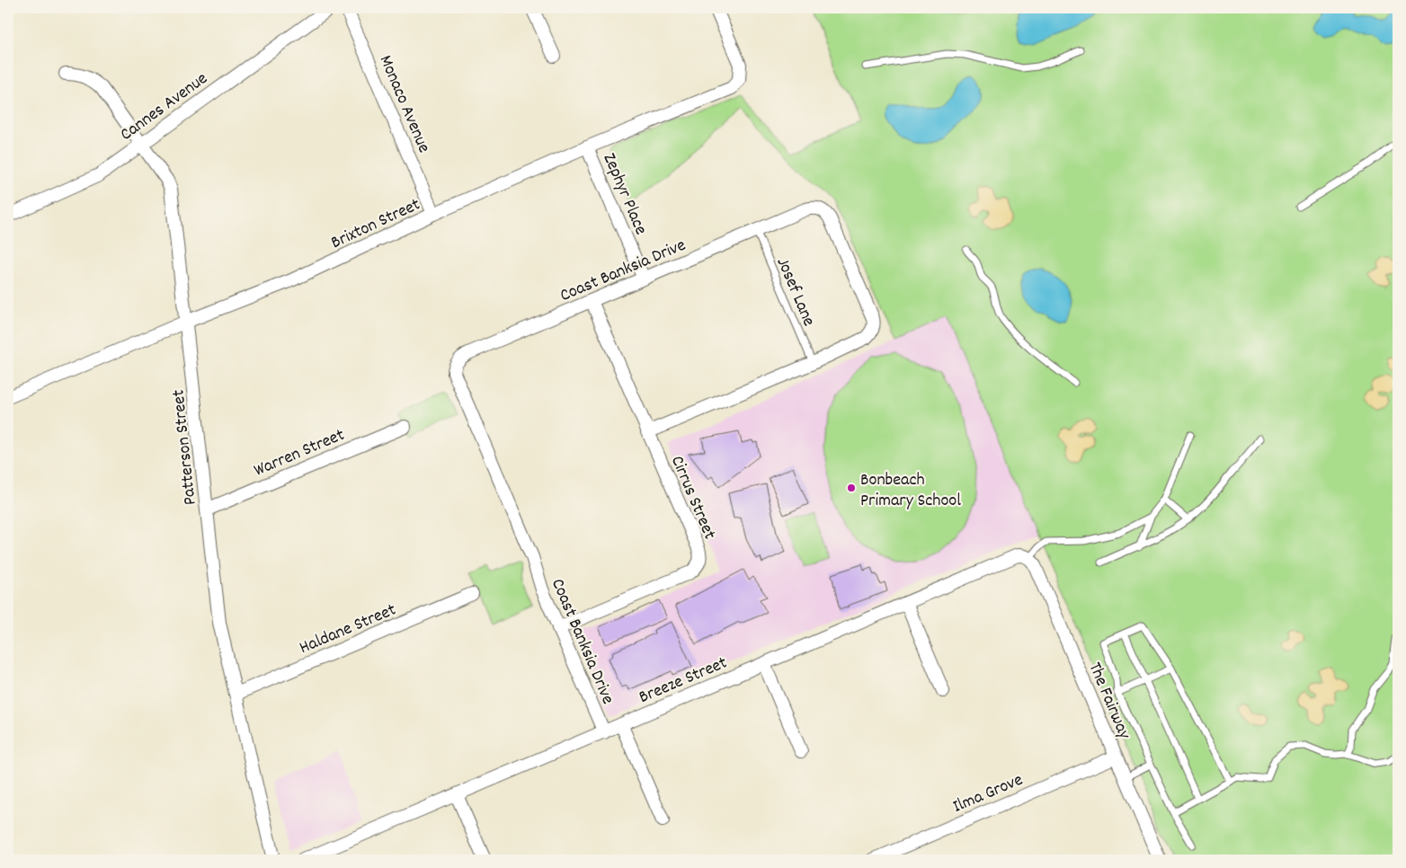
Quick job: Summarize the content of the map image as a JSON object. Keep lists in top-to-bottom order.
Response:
{
  "streets": {
    "street": [
      "Monaco Avenue",
      "Cannes Avenue",
      "Zephyr Place",
      "Brixton Street",
      "Coast Banksia Drive",
      "Patterson Street",
      "Warren Street",
      "Cirrus Street",
      "Haldane Street",
      "Breeze Street",
      "The Fairway",
      "Ilma Grove"
    ],
    "lane": ["Josef Lane"]
  },
  "crossings": [
    ["Monaco Avenue", "Brixton Street"],
    ["Cannes Avenue", "Patterson Street"],
    ["Zephyr Place", "Brixton Street"],
    ["Zephyr Place", "Coast Banksia Drive"],
    ["Brixton Street", "Patterson Street"],
    ["Coast Banksia Drive", "Josef Lane"],
    ["Coast Banksia Drive", "Cirrus Street"],
    ["Coast Banksia Drive", "Breeze Street"],
    ["Patterson Street", "Warren Street"],
    ["Patterson Street", "Haldane Street"],
    ["Breeze Street", "The Fairway"],
    ["The Fairway", "Ilma Grove"]
  ],
  "places": ["Bonbeach Primary School"]
}
